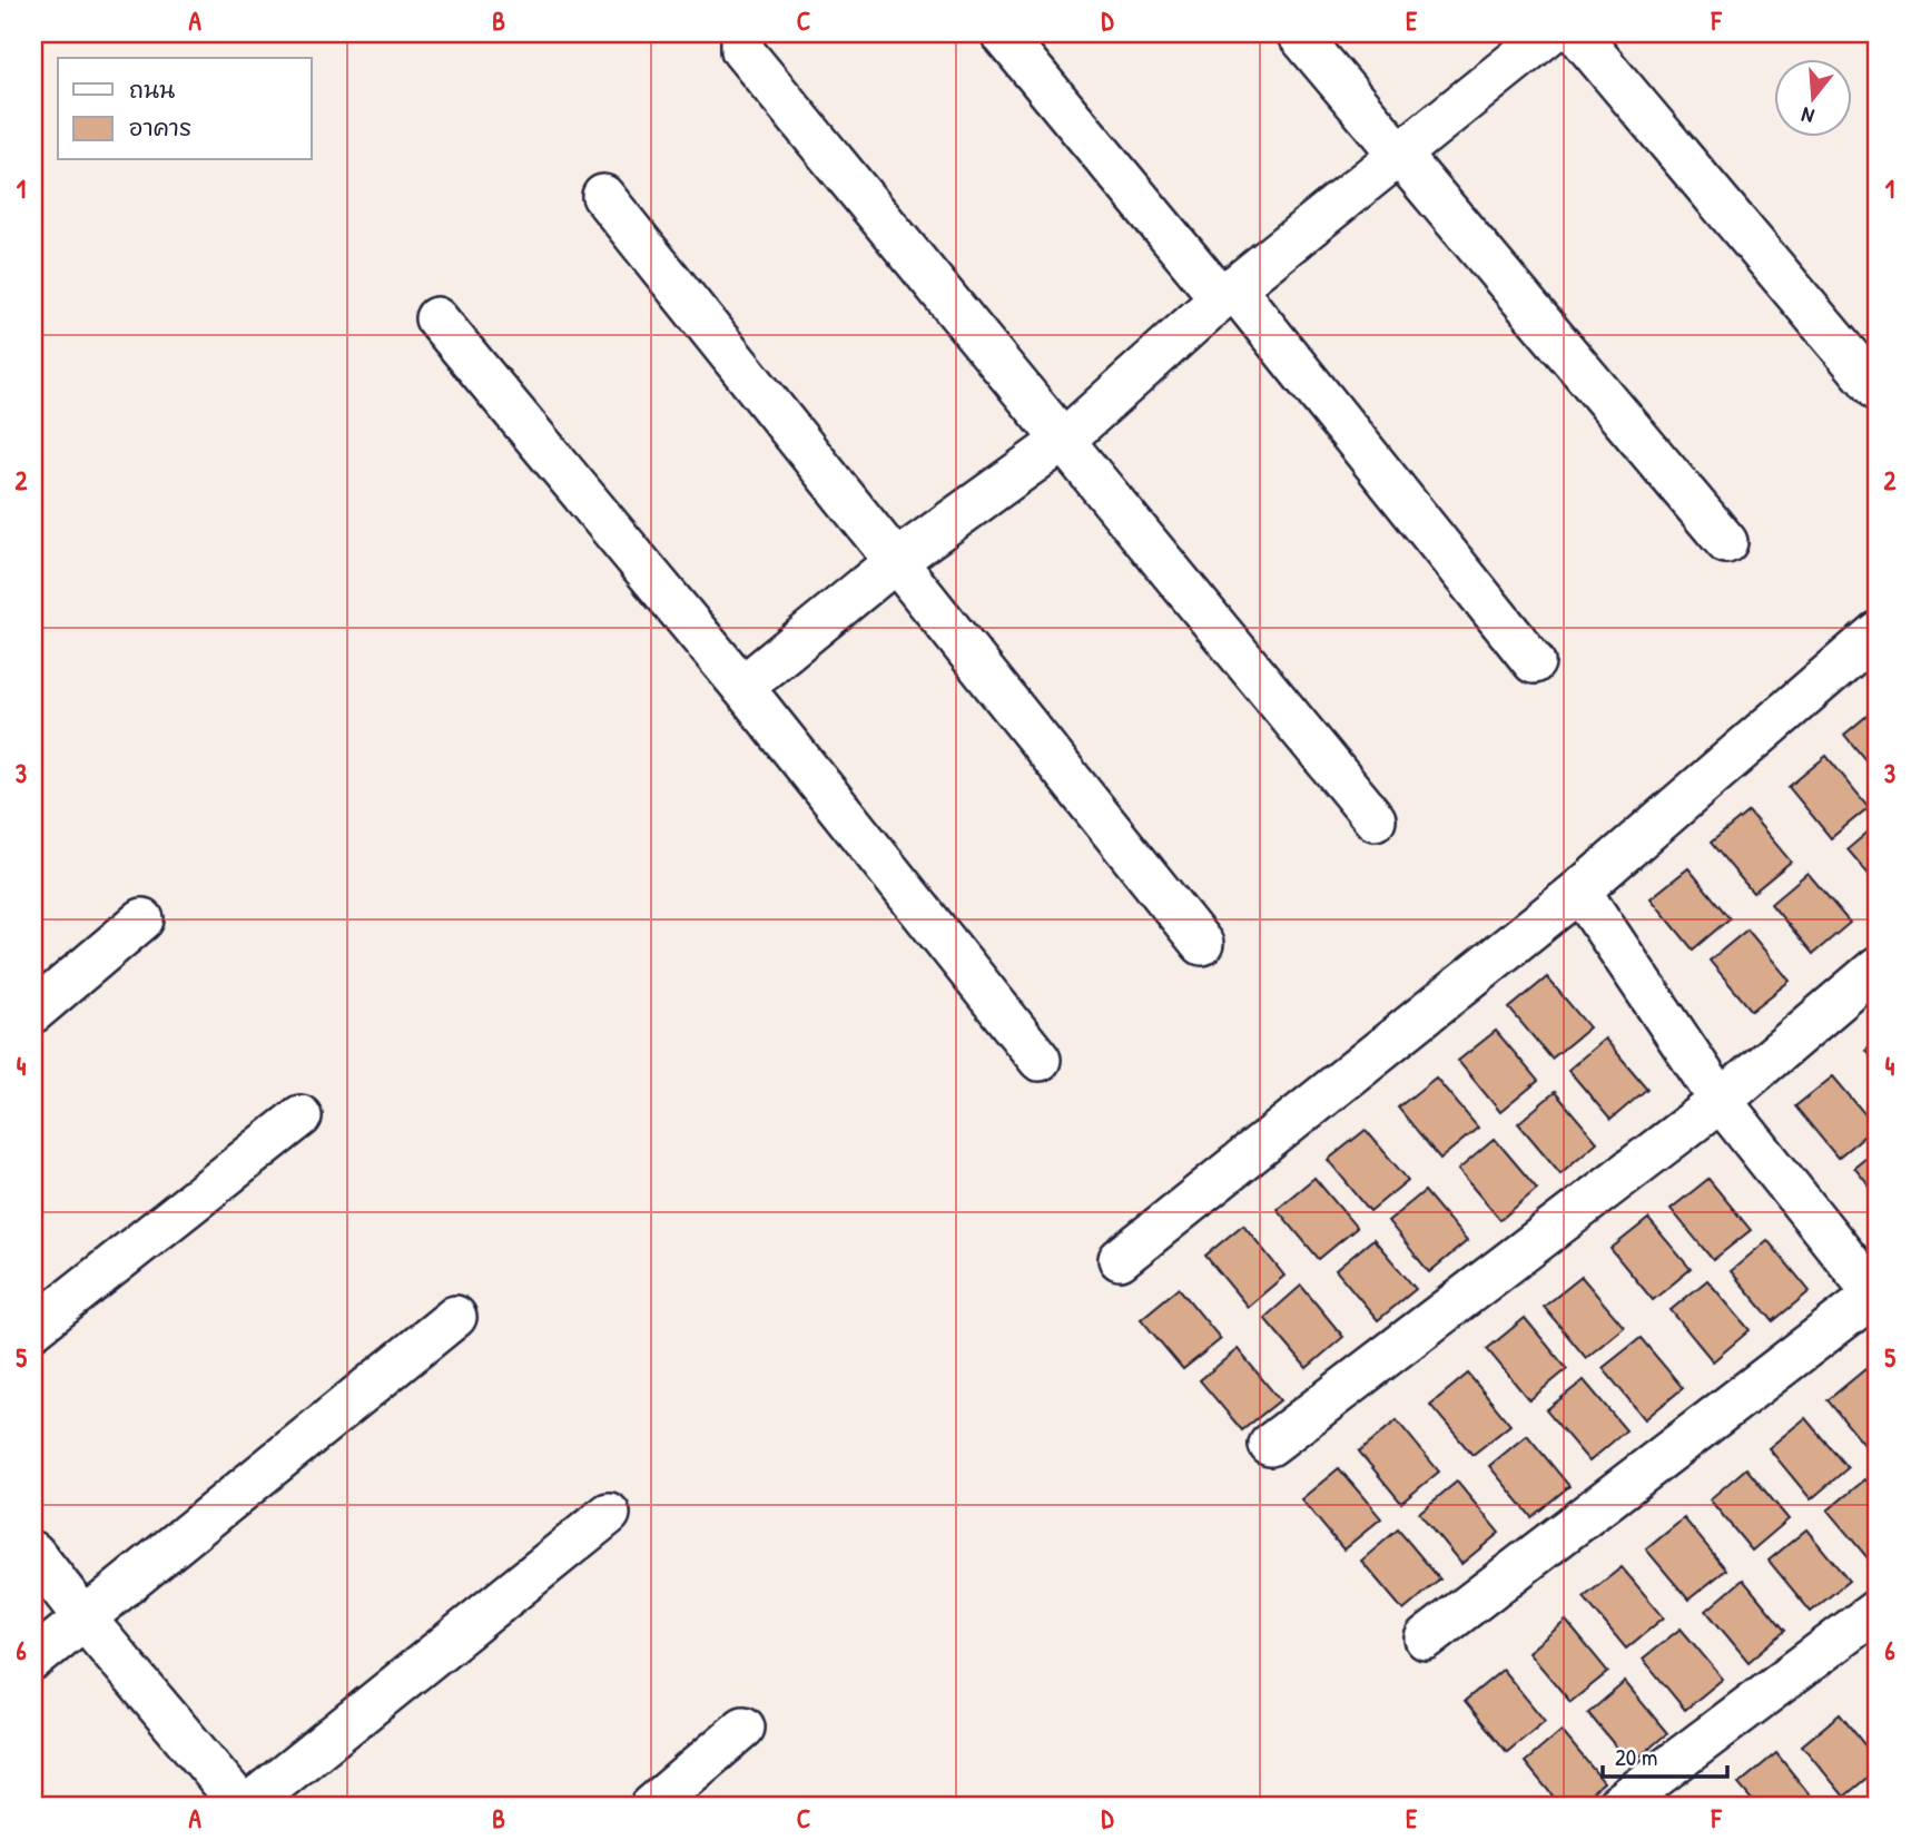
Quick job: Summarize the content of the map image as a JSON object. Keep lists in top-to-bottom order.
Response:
{
  "legend": ["ถนน", "อาคาร"],
  "scale_bar": "20 m",
  "north": "bottom",
  "grid": {
    "columns": [
      "A",
      "B",
      "C",
      "D",
      "E",
      "F"
    ],
    "rows": [
      "1",
      "2",
      "3",
      "4",
      "5",
      "6"
    ]
  }
}
